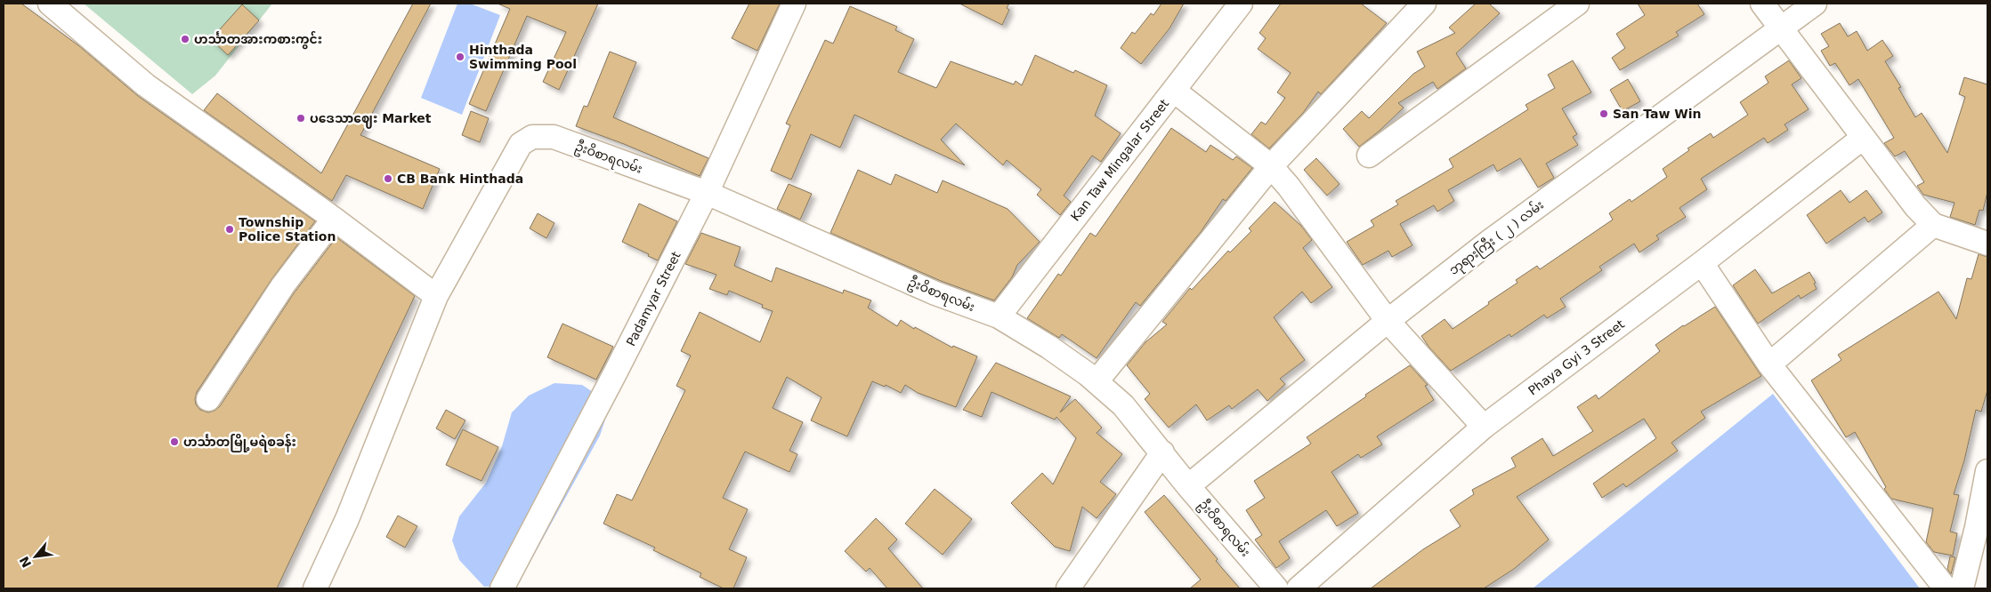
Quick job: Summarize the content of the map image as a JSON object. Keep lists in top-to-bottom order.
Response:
{
  "streets": {
    "street": [
      "ဦးဝိစာရလမ်း",
      "Kan Taw Mingalar Street",
      "ဘုရားကြီး ( ၂ ) လမ်း",
      "Padamyar Street",
      "Phaya Gyi 3 Street"
    ]
  },
  "crossings": [
    ["ဦးဝိစာရလမ်း", "Kan Taw Mingalar Street"],
    ["ဦးဝိစာရလမ်း", "ဘုရားကြီး ( ၂ ) လမ်း"],
    ["ဦးဝိစာရလမ်း", "Padamyar Street"]
  ],
  "places": [
    "ဟင်္သာတအားကစားကွင်း",
    "Hinthada Swimming Pool",
    "San Taw Win",
    "ပဒေသာဈေး Market",
    "CB Bank Hinthada",
    "Township Police Station",
    "ဟင်္သာတမြို့မရဲစခန်း"
  ],
  "north": "bottom left"
}
